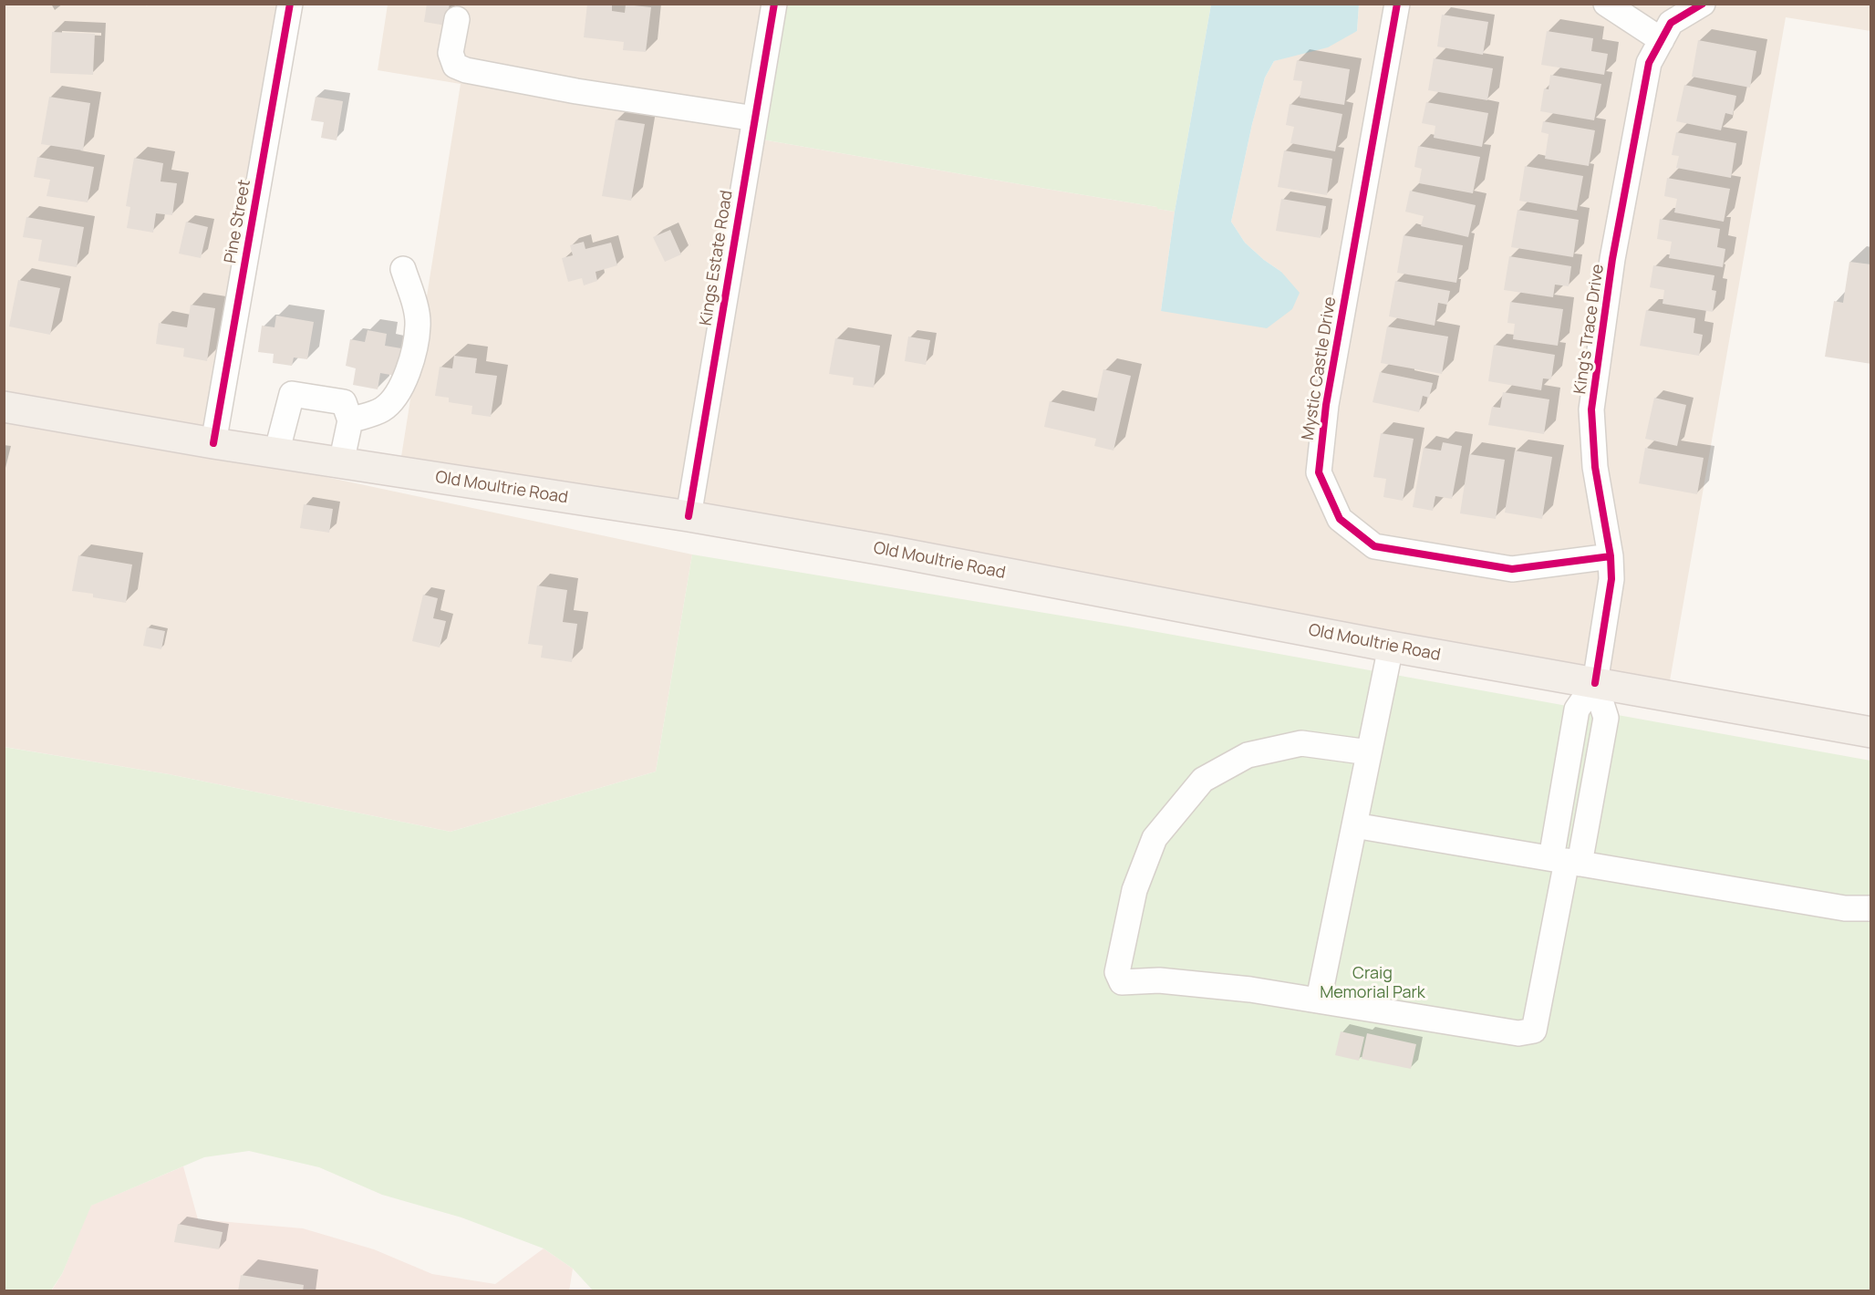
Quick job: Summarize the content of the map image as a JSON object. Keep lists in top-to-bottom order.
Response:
{
  "streets": {
    "main road": ["Old Moultrie Road"],
    "street": [
      "Pine Street",
      "Kings Estate Road",
      "King's Trace Drive",
      "Mystic Castle Drive"
    ]
  },
  "crossings": [
    ["Pine Street", "Old Moultrie Road"],
    ["Kings Estate Road", "Old Moultrie Road"],
    ["King's Trace Drive", "Mystic Castle Drive"],
    ["King's Trace Drive", "Old Moultrie Road"]
  ],
  "parks": ["Craig Memorial Park"]
}
